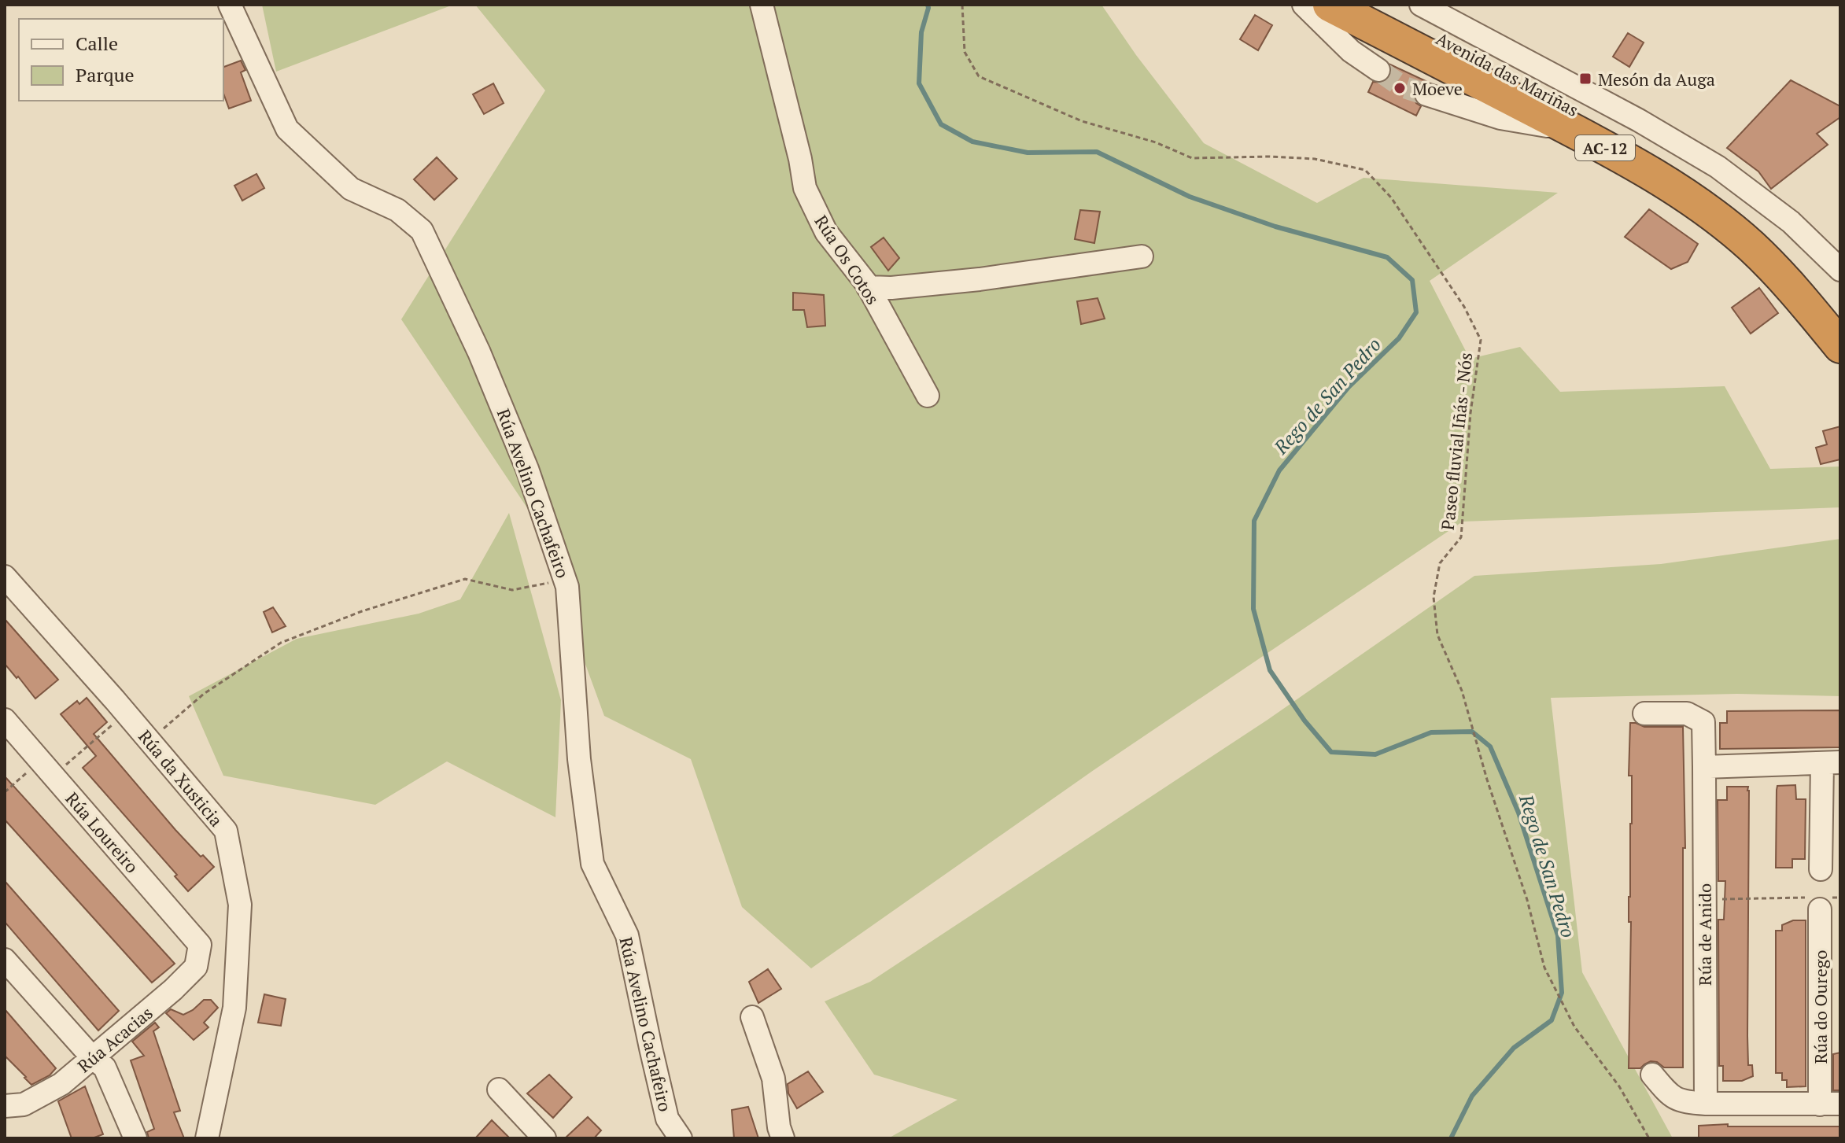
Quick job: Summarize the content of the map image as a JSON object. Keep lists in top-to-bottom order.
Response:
{
  "streets": {
    "highway": ["Avenida das Mariñas", "AC-12"],
    "street": [
      "Rúa Os Cotos",
      "Rúa Avelino Cachafeiro",
      "Rúa da Xusticia",
      "Rúa Loureiro",
      "Rúa de Anido",
      "Rúa do Ourego",
      "Rúa Acacias"
    ],
    "path": ["Paseo fluvial Iñás - Nós"]
  },
  "crossings": [
    ["Rúa Loureiro", "Rúa Acacias"]
  ],
  "water": ["Rego de San Pedro"],
  "places": {
    "transit": ["Mesón da Auga"],
    "other": ["Moeve"]
  },
  "legend": ["Calle", "Parque"]
}
